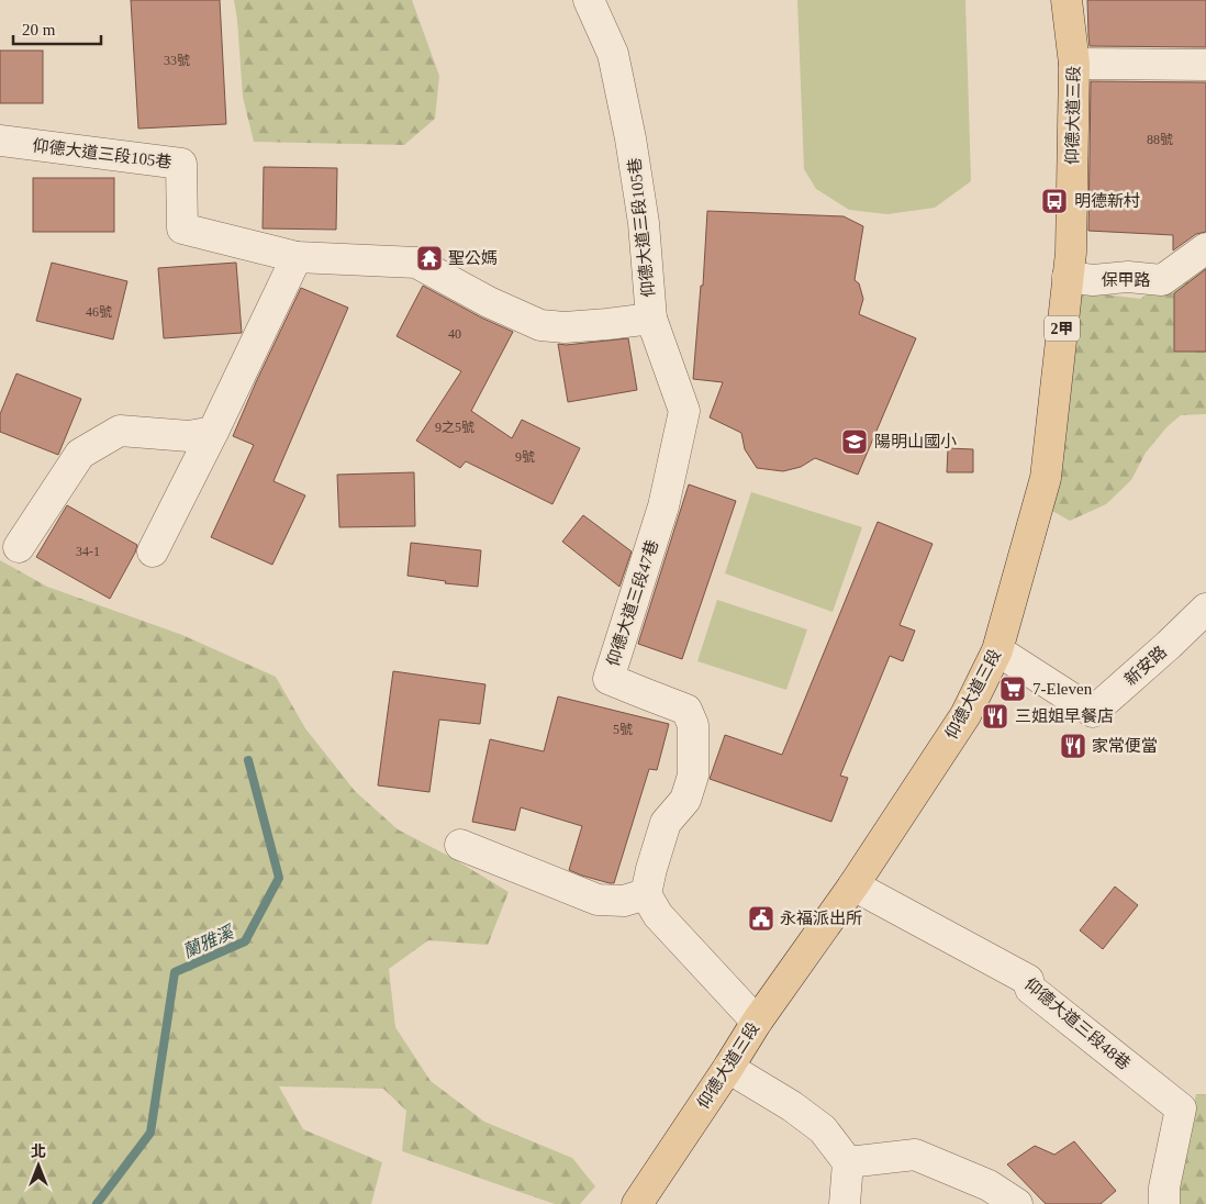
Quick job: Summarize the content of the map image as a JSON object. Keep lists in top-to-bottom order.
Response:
{
  "streets": {
    "main road": ["仰德大道三段", "2甲"],
    "street": [
      "仰德大道三段105巷",
      "保甲路",
      "仰德大道三段47巷",
      "新安路",
      "仰德大道三段48巷"
    ]
  },
  "crossings": [
    ["仰德大道三段", "保甲路"],
    ["仰德大道三段", "新安路"],
    ["仰德大道三段", "仰德大道三段48巷"],
    ["仰德大道三段105巷", "仰德大道三段47巷"]
  ],
  "water": ["蘭雅溪"],
  "places": {
    "bus stop": ["明德新村"],
    "temple": ["聖公媽"],
    "school or university": ["陽明山國小"],
    "supermarket": ["7-Eleven"],
    "restaurant": ["三姐姐早餐店", "家常便當"],
    "public building": ["永福派出所"]
  },
  "house_numbers": [
    "33號",
    "88號",
    "46號",
    "40",
    "9之5號",
    "9號",
    "34-1",
    "5號"
  ],
  "scale_bar": "20 m",
  "north": "top"
}
